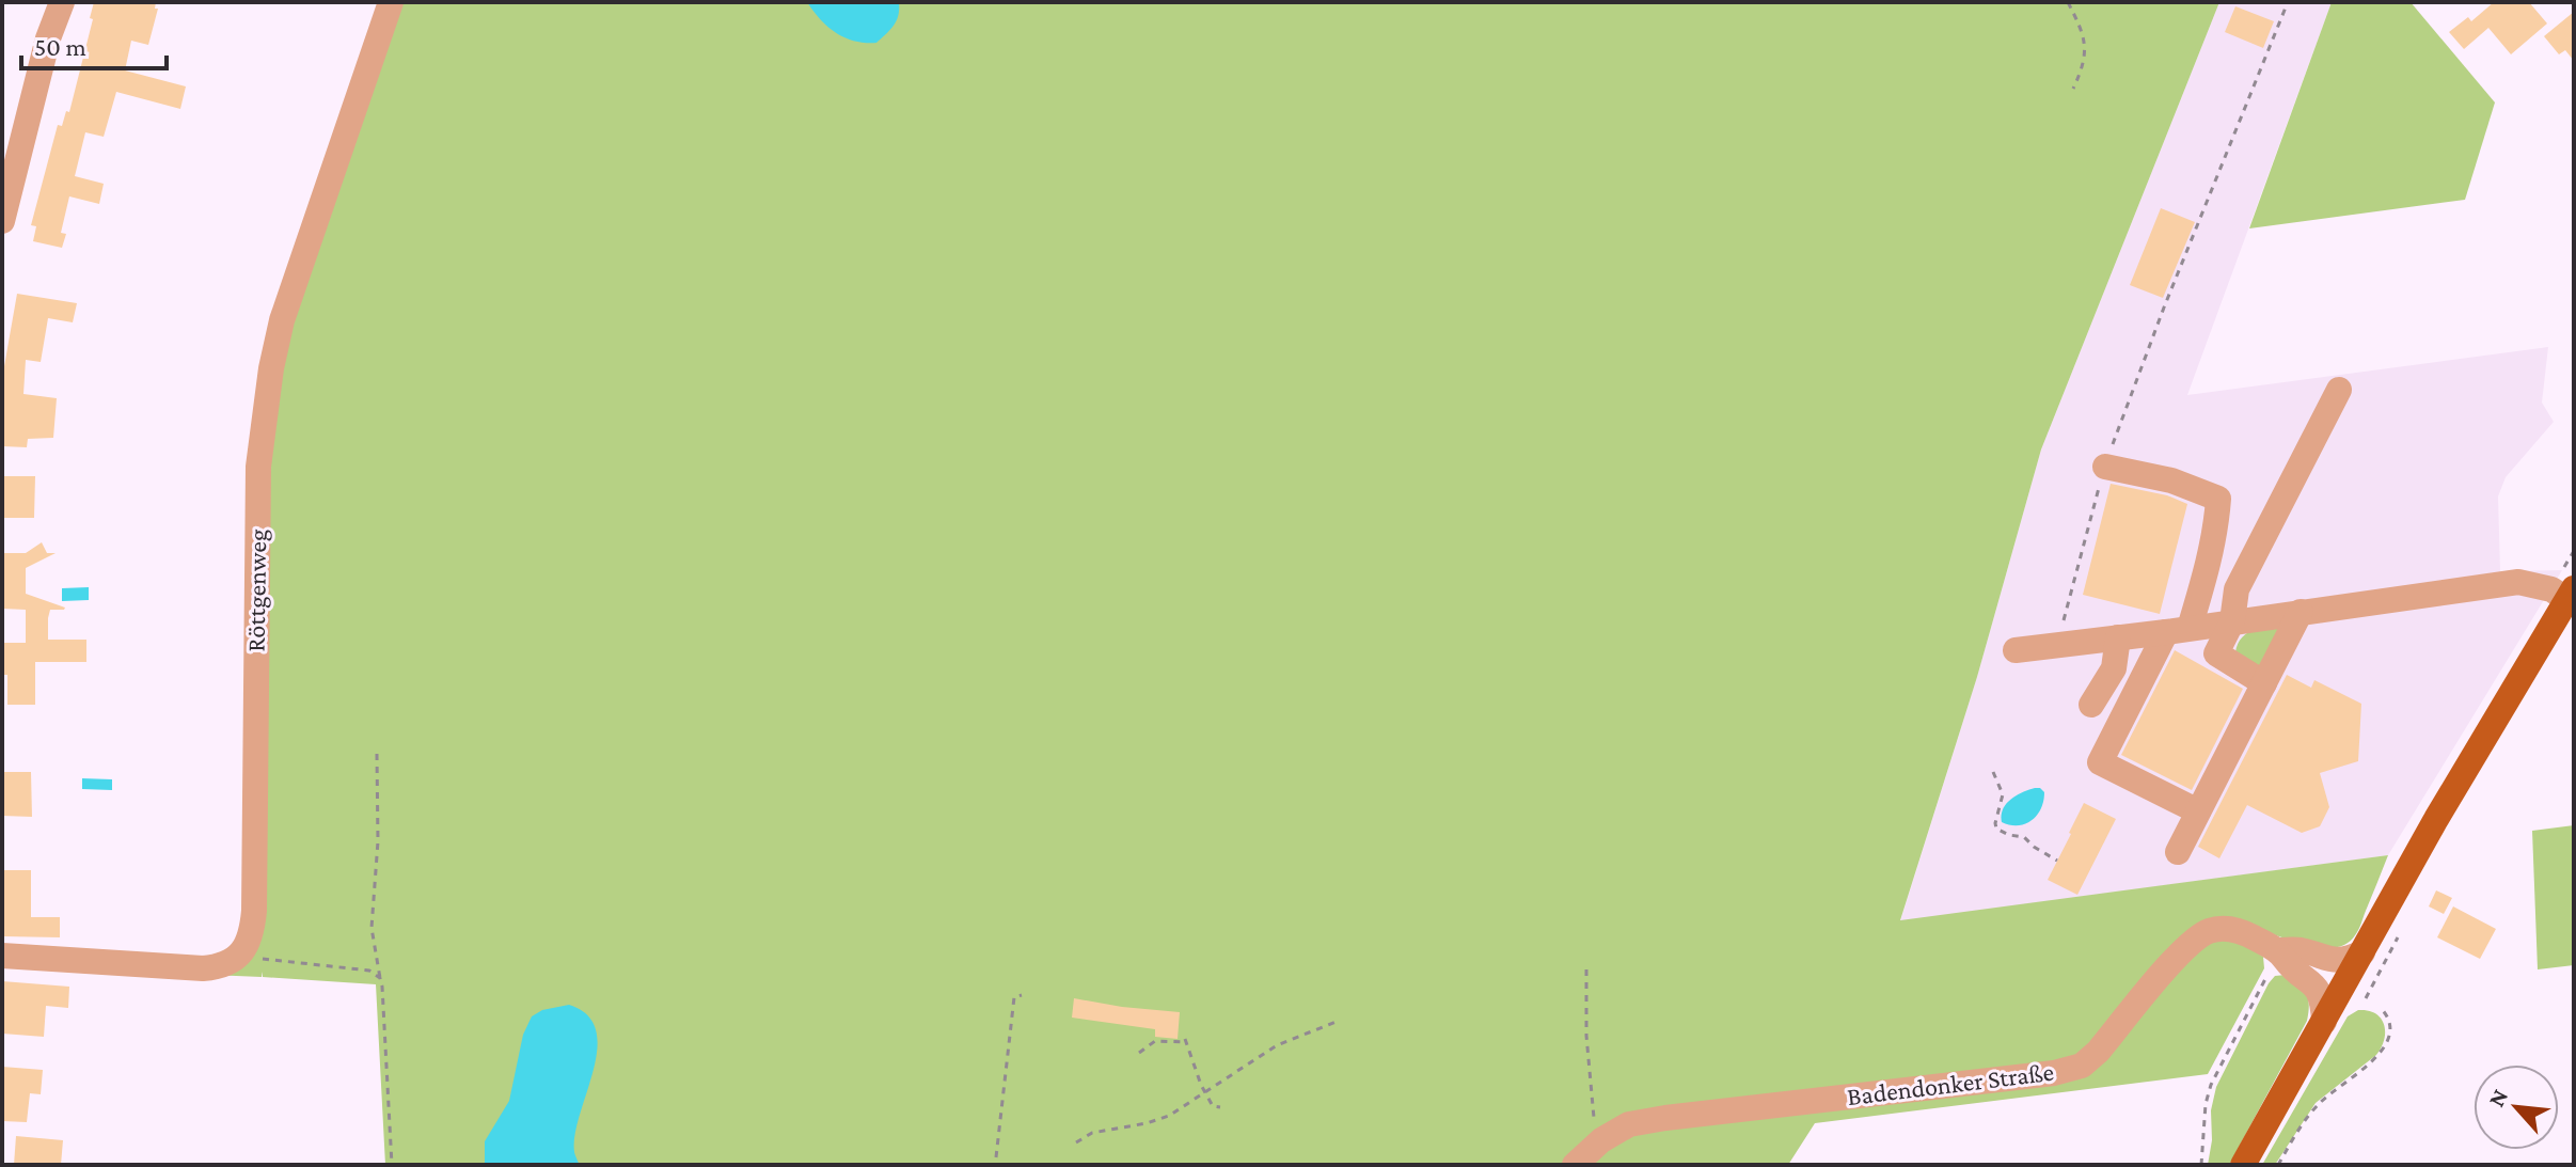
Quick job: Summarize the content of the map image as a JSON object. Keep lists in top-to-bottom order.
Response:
{
  "streets": {
    "street": ["Röttgenweg", "Badendonker Straße"]
  },
  "scale_bar": "50 m",
  "north": "top left"
}
